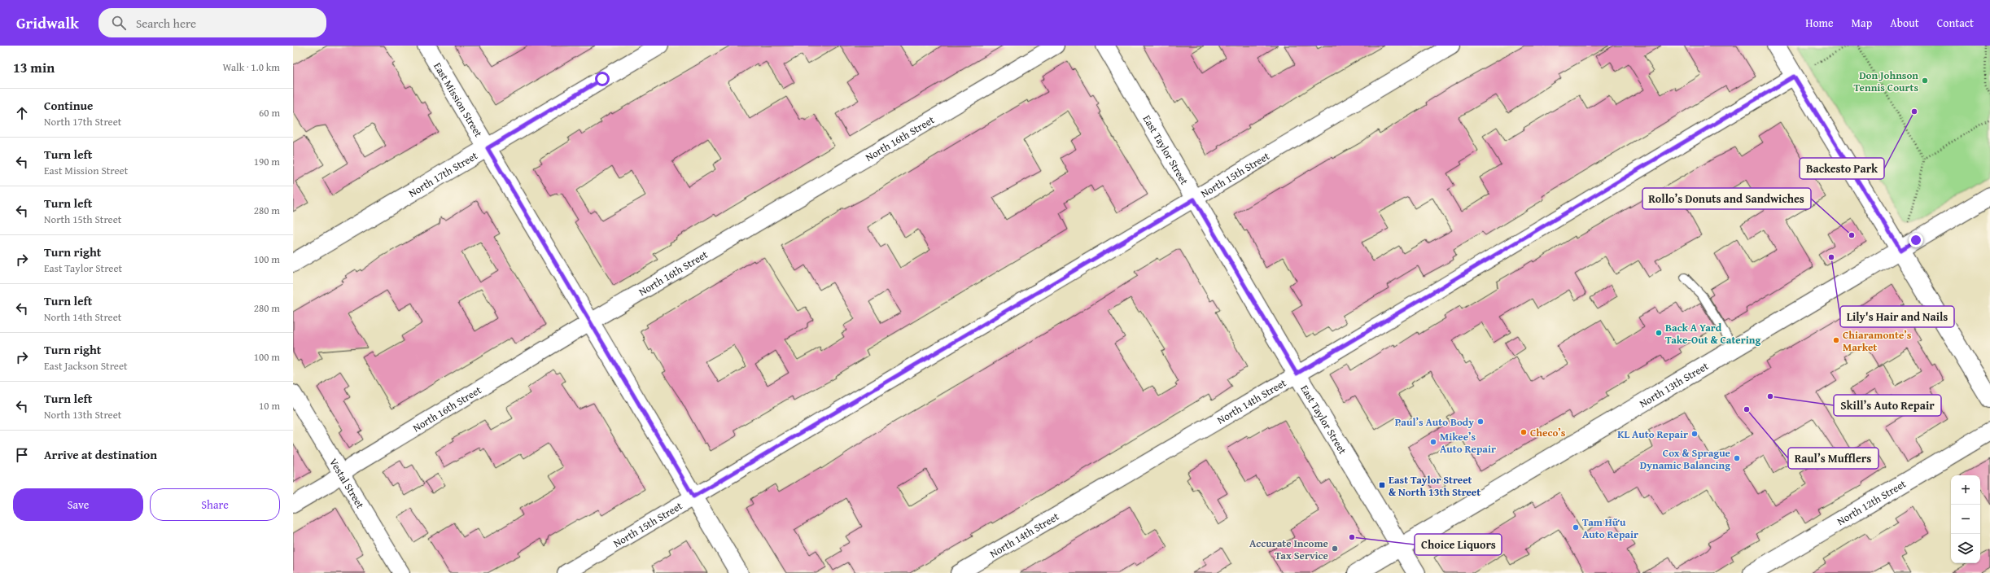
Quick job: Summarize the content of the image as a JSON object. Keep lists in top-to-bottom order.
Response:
{
  "streets": {
    "main road": [
      "East Mission Street",
      "East Taylor Street",
      "North 17th Street",
      "North 13th Street",
      "North 12th Street"
    ],
    "street": [
      "North 16th Street",
      "North 15th Street",
      "North 14th Street",
      "Vestal Street"
    ]
  },
  "crossings": [
    ["East Mission Street", "North 16th Street"],
    ["East Mission Street", "North 17th Street"],
    ["East Mission Street", "North 15th Street"],
    ["North 16th Street", "Vestal Street"],
    ["East Taylor Street", "North 15th Street"],
    ["East Taylor Street", "North 13th Street"],
    ["East Taylor Street", "North 14th Street"]
  ],
  "places": {
    "other": [
      "Don Johnson Tennis Courts",
      "Backesto Park",
      "Rollo’s Donuts and Sandwiches",
      "Lily's Hair and Nails",
      "Back A Yard Take-Out & Catering",
      "Chiaramonte’s Market",
      "Skill’s Auto Repair",
      "Raul’s Mufflers",
      "Paul’s Auto Body",
      "Checo’s",
      "KL Auto Repair",
      "Mikee’s Auto Repair",
      "Cox & Sprague Dynamic Balancing",
      "Tam Hữu Auto Repair",
      "Choice Liquors",
      "Accurate Income Tax Service"
    ],
    "transit": ["East Taylor Street & North 13th Street"]
  },
  "page": {
    "header": "Gridwalk",
    "search": "Search here",
    "nav": [
      "Home",
      "Map",
      "About",
      "Contact"
    ],
    "heading": ["13 min", "Walk · 1.0 km"],
    "list": [
      ["Continue", "North 17th Street", "60 m"],
      ["Turn left", "East Mission Street", "190 m"],
      ["Turn left", "North 15th Street", "280 m"],
      ["Turn right", "East Taylor Street", "100 m"],
      ["Turn left", "North 14th Street", "280 m"],
      ["Turn right", "East Jackson Street", "100 m"],
      ["Turn left", "North 13th Street", "10 m"],
      "Arrive at destination"
    ],
    "map_buttons": ["+", "−"],
    "buttons": ["Save", "Share"]
  }
}
